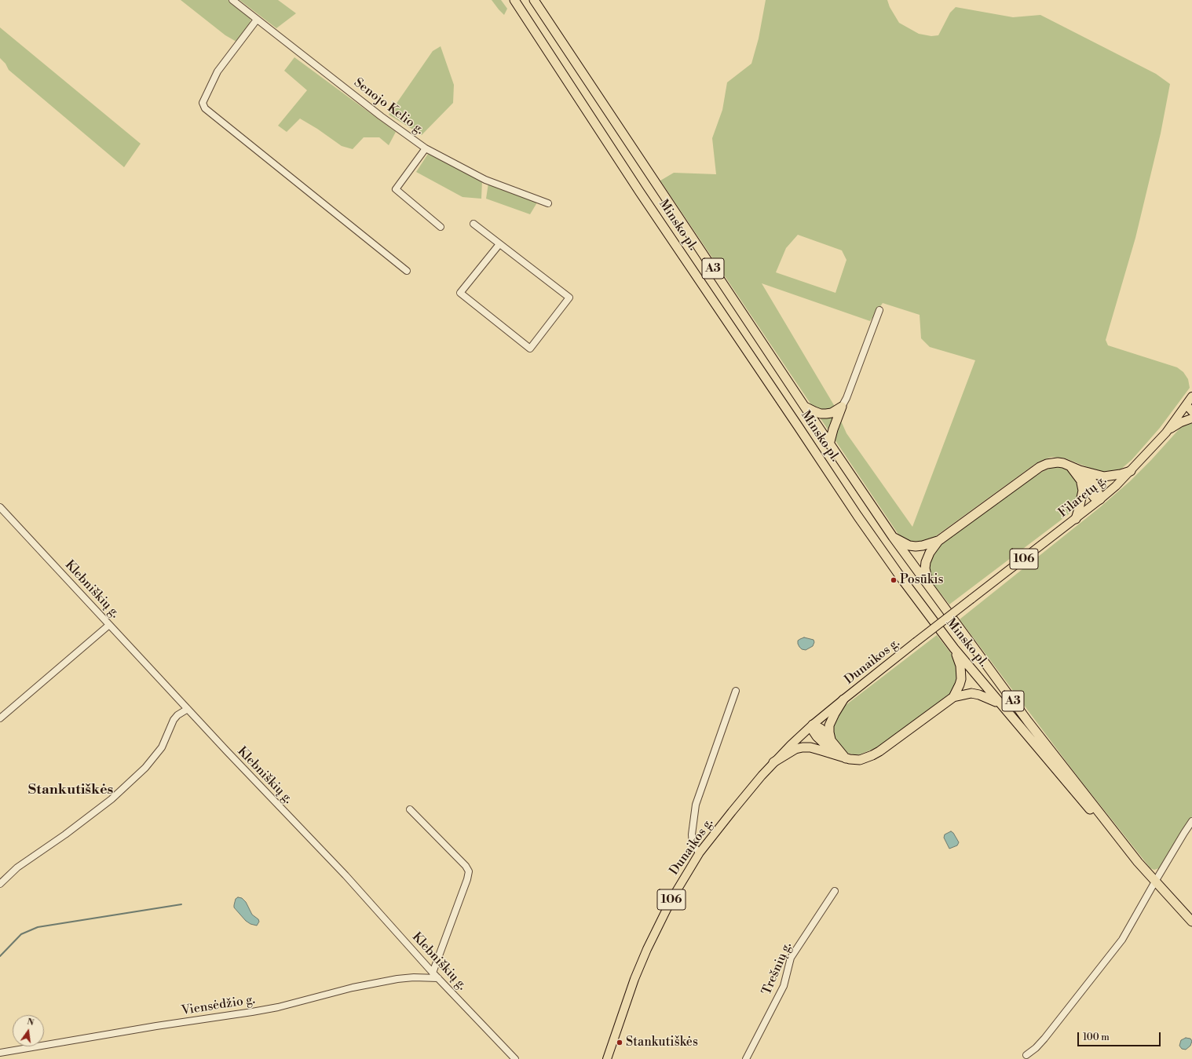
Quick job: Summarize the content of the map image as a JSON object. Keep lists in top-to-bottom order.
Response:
{
  "streets": {
    "highway": ["Minsko pl.", "A3"],
    "main road": ["Filaretų g.", "106", "Dunaikos g."],
    "street": [
      "Senojo Kelio g.",
      "Klebniškių g.",
      "Trešnių g.",
      "Viensėdžio g."
    ]
  },
  "crossings": [
    ["Filaretų g.", "Dunaikos g."],
    ["106", "Dunaikos g."],
    ["Klebniškių g.", "Viensėdžio g."]
  ],
  "districts": ["Stankutiškės"],
  "places": ["Posūkis", "Stankutiškės"],
  "scale_bar": "100 m",
  "north": "top"
}
